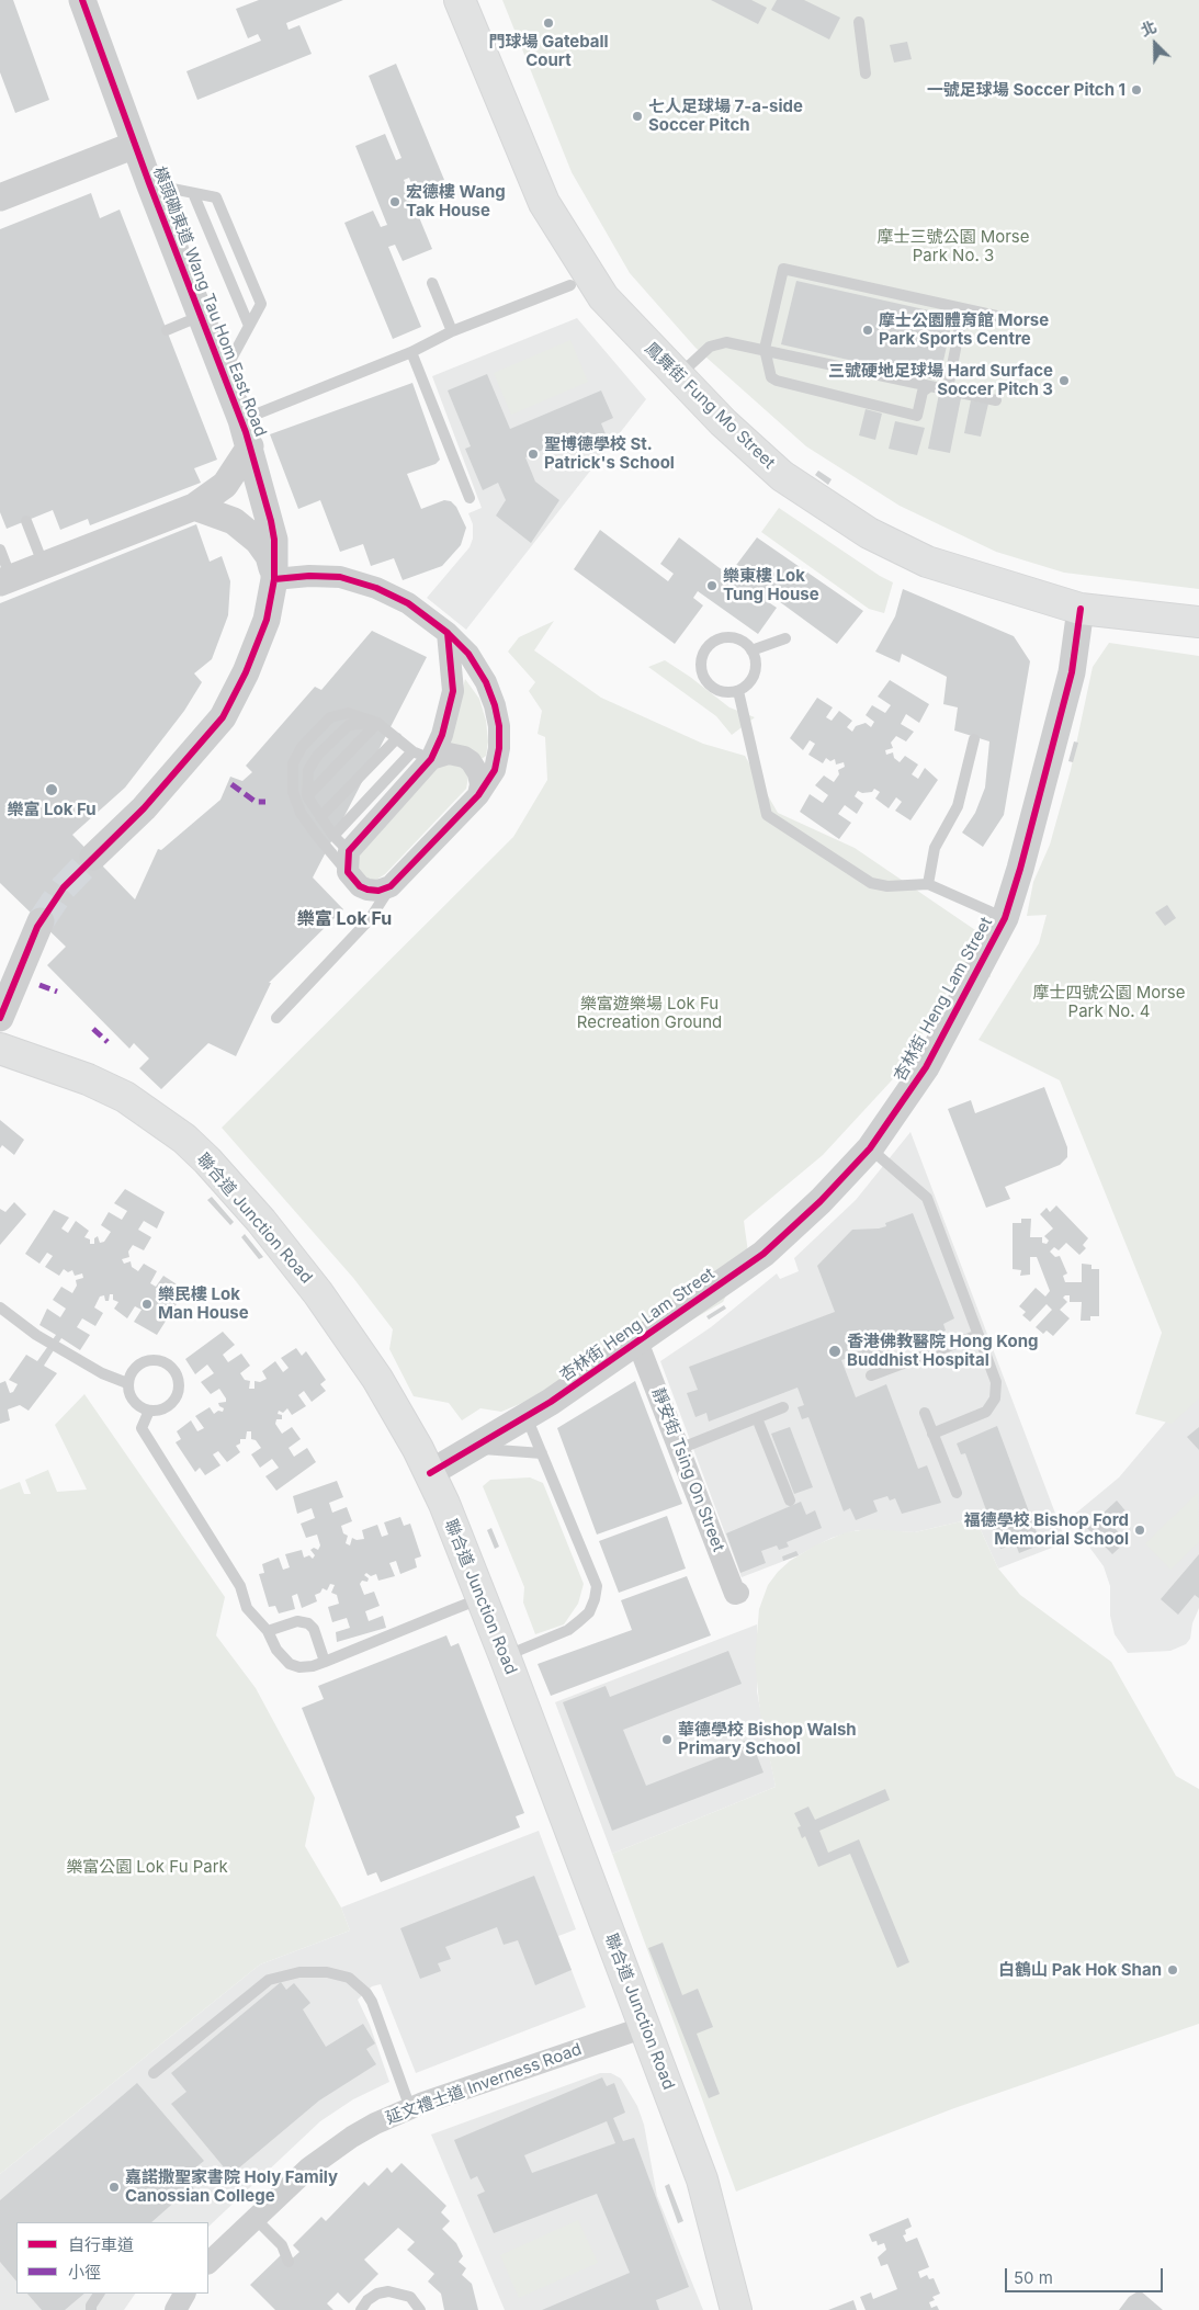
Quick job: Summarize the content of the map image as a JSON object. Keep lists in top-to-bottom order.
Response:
{
  "streets": {
    "main road": ["鳳舞街 Fung Mo Street", "聯合道 Junction Road"],
    "street": [
      "橫頭磡東道 Wang Tau Hom East Road",
      "杏林街 Heng Lam Street",
      "靜安街 Tsing On Street",
      "延文禮士道 Inverness Road"
    ]
  },
  "crossings": [
    ["鳳舞街 Fung Mo Street", "杏林街 Heng Lam Street"],
    ["杏林街 Heng Lam Street", "聯合道 Junction Road"],
    ["杏林街 Heng Lam Street", "靜安街 Tsing On Street"],
    ["聯合道 Junction Road", "延文禮士道 Inverness Road"]
  ],
  "districts": ["樂富 Lok Fu"],
  "parks": [
    "摩士三號公園 Morse Park No. 3",
    "摩士四號公園 Morse Park No. 4",
    "樂富遊樂場 Lok Fu Recreation Ground",
    "樂富公園 Lok Fu Park"
  ],
  "places": [
    "門球場 Gateball Court",
    "一號足球場 Soccer Pitch 1",
    "七人足球場 7-a-side Soccer Pitch",
    "宏德樓 Wang Tak House",
    "摩士公園體育館 Morse Park Sports Centre",
    "三號硬地足球場 Hard Surface Soccer Pitch 3",
    "聖博德學校 St. Patrick's School",
    "樂東樓 Lok Tung House",
    "樂富 Lok Fu",
    "樂民樓 Lok Man House",
    "香港佛教醫院 Hong Kong Buddhist Hospital",
    "福德學校 Bishop Ford Memorial School",
    "華德學校 Bishop Walsh Primary School",
    "白鶴山 Pak Hok Shan",
    "嘉諾撒聖家書院 Holy Family Canossian College"
  ],
  "legend": ["自行車道", "小徑"],
  "scale_bar": "50 m",
  "north": "top left"
}
